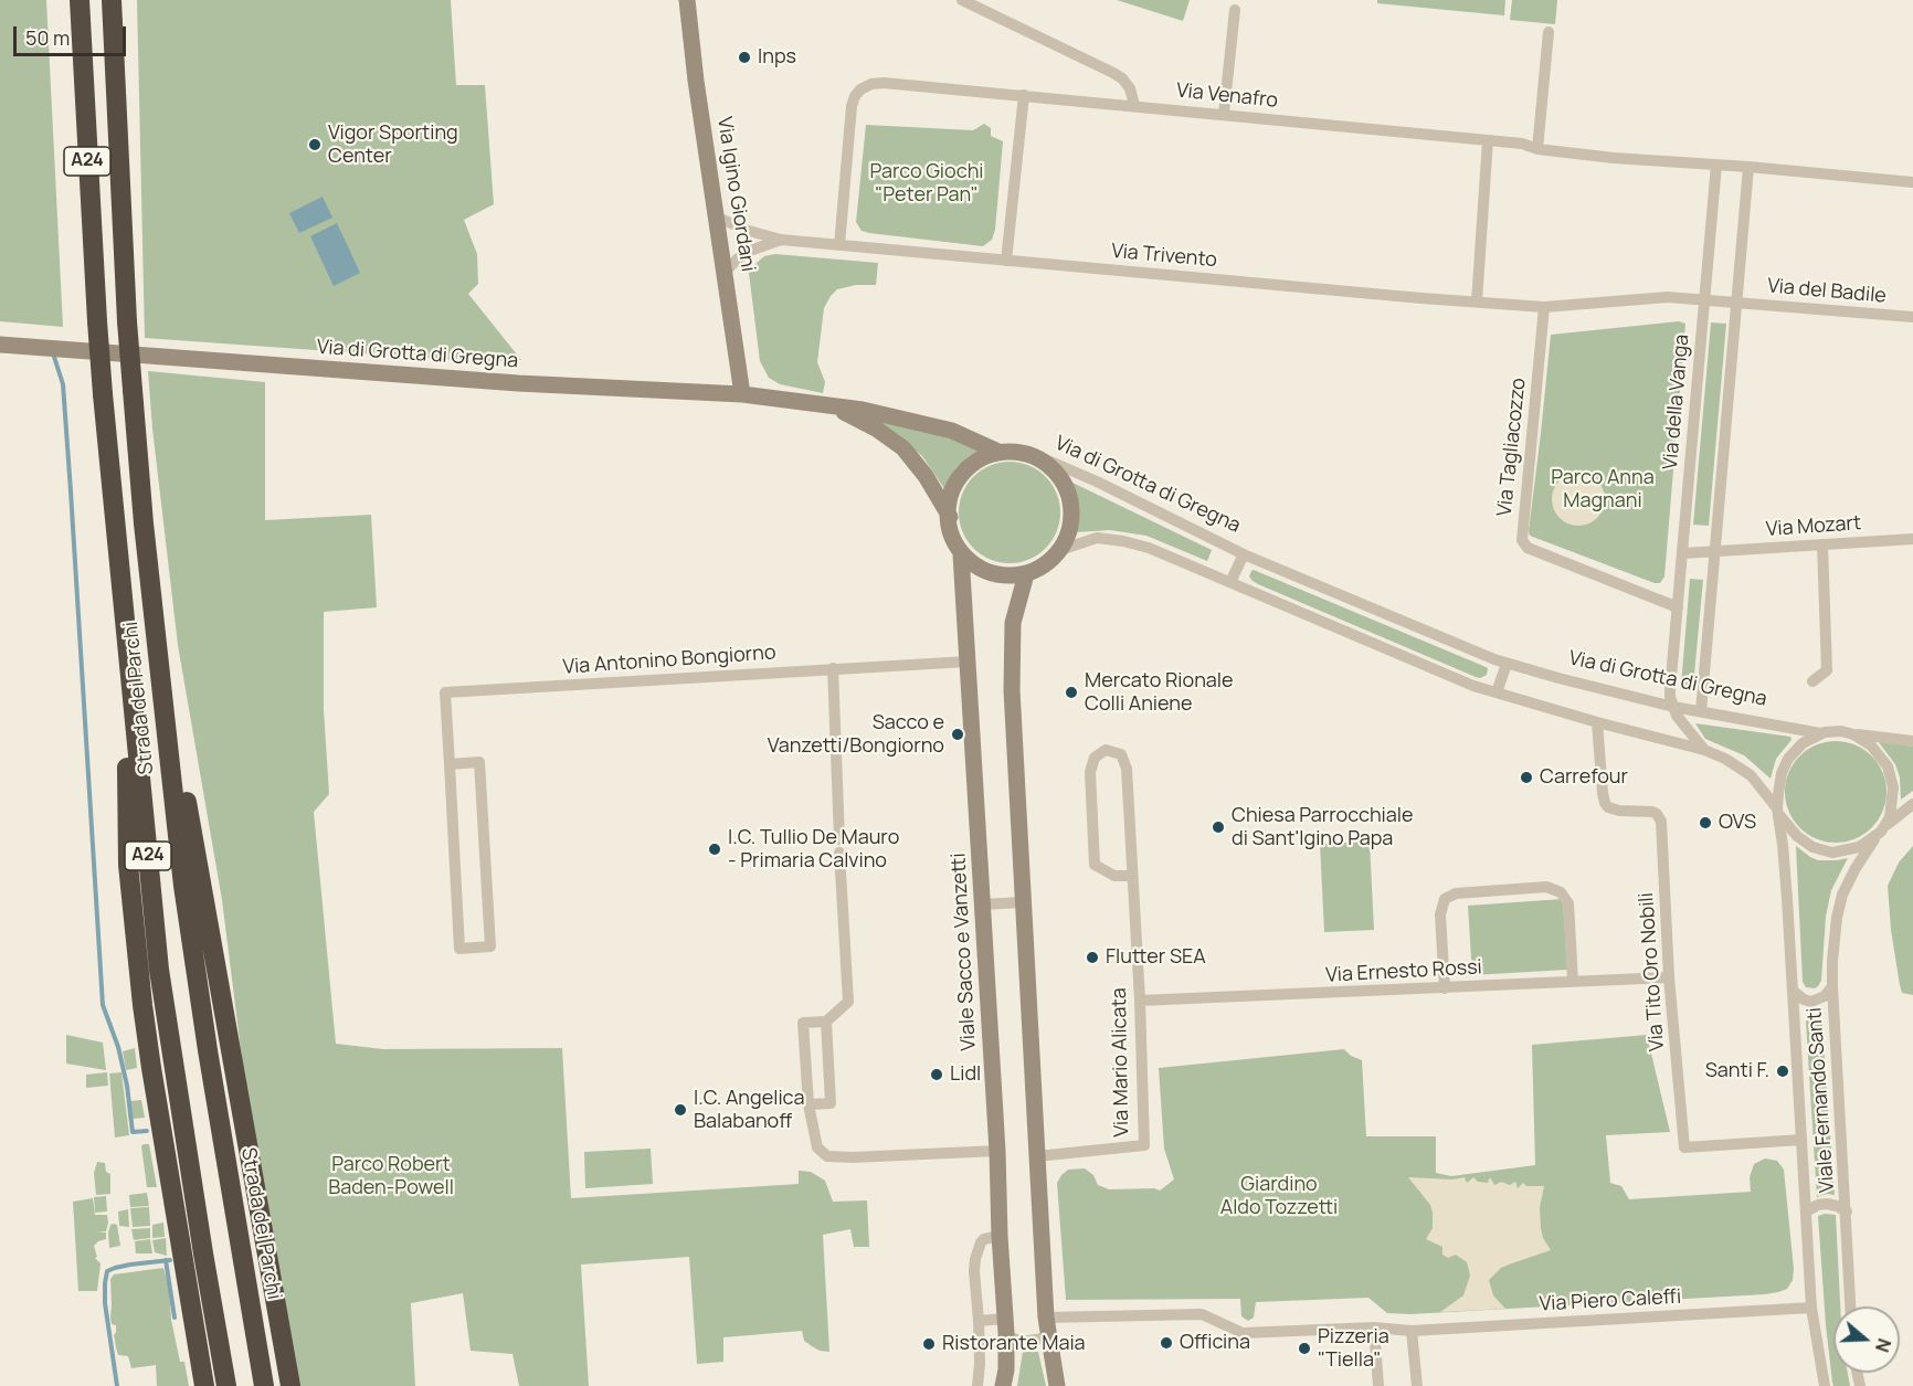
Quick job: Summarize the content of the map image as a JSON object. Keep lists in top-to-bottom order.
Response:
{
  "streets": {
    "highway": ["A24", "Strada dei Parchi"],
    "street": [
      "Via Venafro",
      "Via Igino Giordani",
      "Via Trivento",
      "Via del Badile",
      "Via di Grotta di Gregna",
      "Via della Vanga",
      "Via Tagliacozzo",
      "Via Mozart",
      "Via Antonino Bongiorno",
      "Viale Sacco e Vanzetti",
      "Via Ernesto Rossi",
      "Via Tito Oro Nobili",
      "Via Mario Alicata",
      "Viale Fernando Santi",
      "Via Piero Caleffi"
    ]
  },
  "crossings": [
    ["Via Venafro", "Via Trivento"],
    ["Via Venafro", "Via della Vanga"],
    ["Via Igino Giordani", "Via Trivento"],
    ["Via Igino Giordani", "Via di Grotta di Gregna"],
    ["Via Trivento", "Via del Badile"],
    ["Via Trivento", "Via Tagliacozzo"],
    ["Via del Badile", "Via della Vanga"],
    ["Via di Grotta di Gregna", "Via della Vanga"],
    ["Via di Grotta di Gregna", "Viale Sacco e Vanzetti"],
    ["Via di Grotta di Gregna", "Via Tito Oro Nobili"],
    ["Via di Grotta di Gregna", "Viale Fernando Santi"],
    ["Via della Vanga", "Via Tagliacozzo"],
    ["Via della Vanga", "Via Mozart"],
    ["Via Antonino Bongiorno", "Viale Sacco e Vanzetti"],
    ["Via Ernesto Rossi", "Via Tito Oro Nobili"],
    ["Via Ernesto Rossi", "Via Mario Alicata"],
    ["Via Tito Oro Nobili", "Viale Fernando Santi"],
    ["Viale Fernando Santi", "Via Piero Caleffi"]
  ],
  "parks": [
    "Parco Giochi \"Peter Pan\"",
    "Parco Anna Magnani",
    "Parco Robert Baden-Powell",
    "Giardino Aldo Tozzetti"
  ],
  "places": [
    "Inps",
    "Vigor Sporting Center",
    "Mercato Rionale Colli Aniene",
    "Sacco e Vanzetti/Bongiorno",
    "Carrefour",
    "OVS",
    "Chiesa Parrocchiale di Sant'Igino Papa",
    "I.C. Tullio De Mauro - Primaria Calvino",
    "Flutter SEA",
    "Santi F.",
    "Lidl",
    "I.C. Angelica Balabanoff",
    "Officina",
    "Ristorante Maia",
    "Pizzeria \"Tiella\""
  ],
  "scale_bar": "50 m",
  "north": "right"
}
